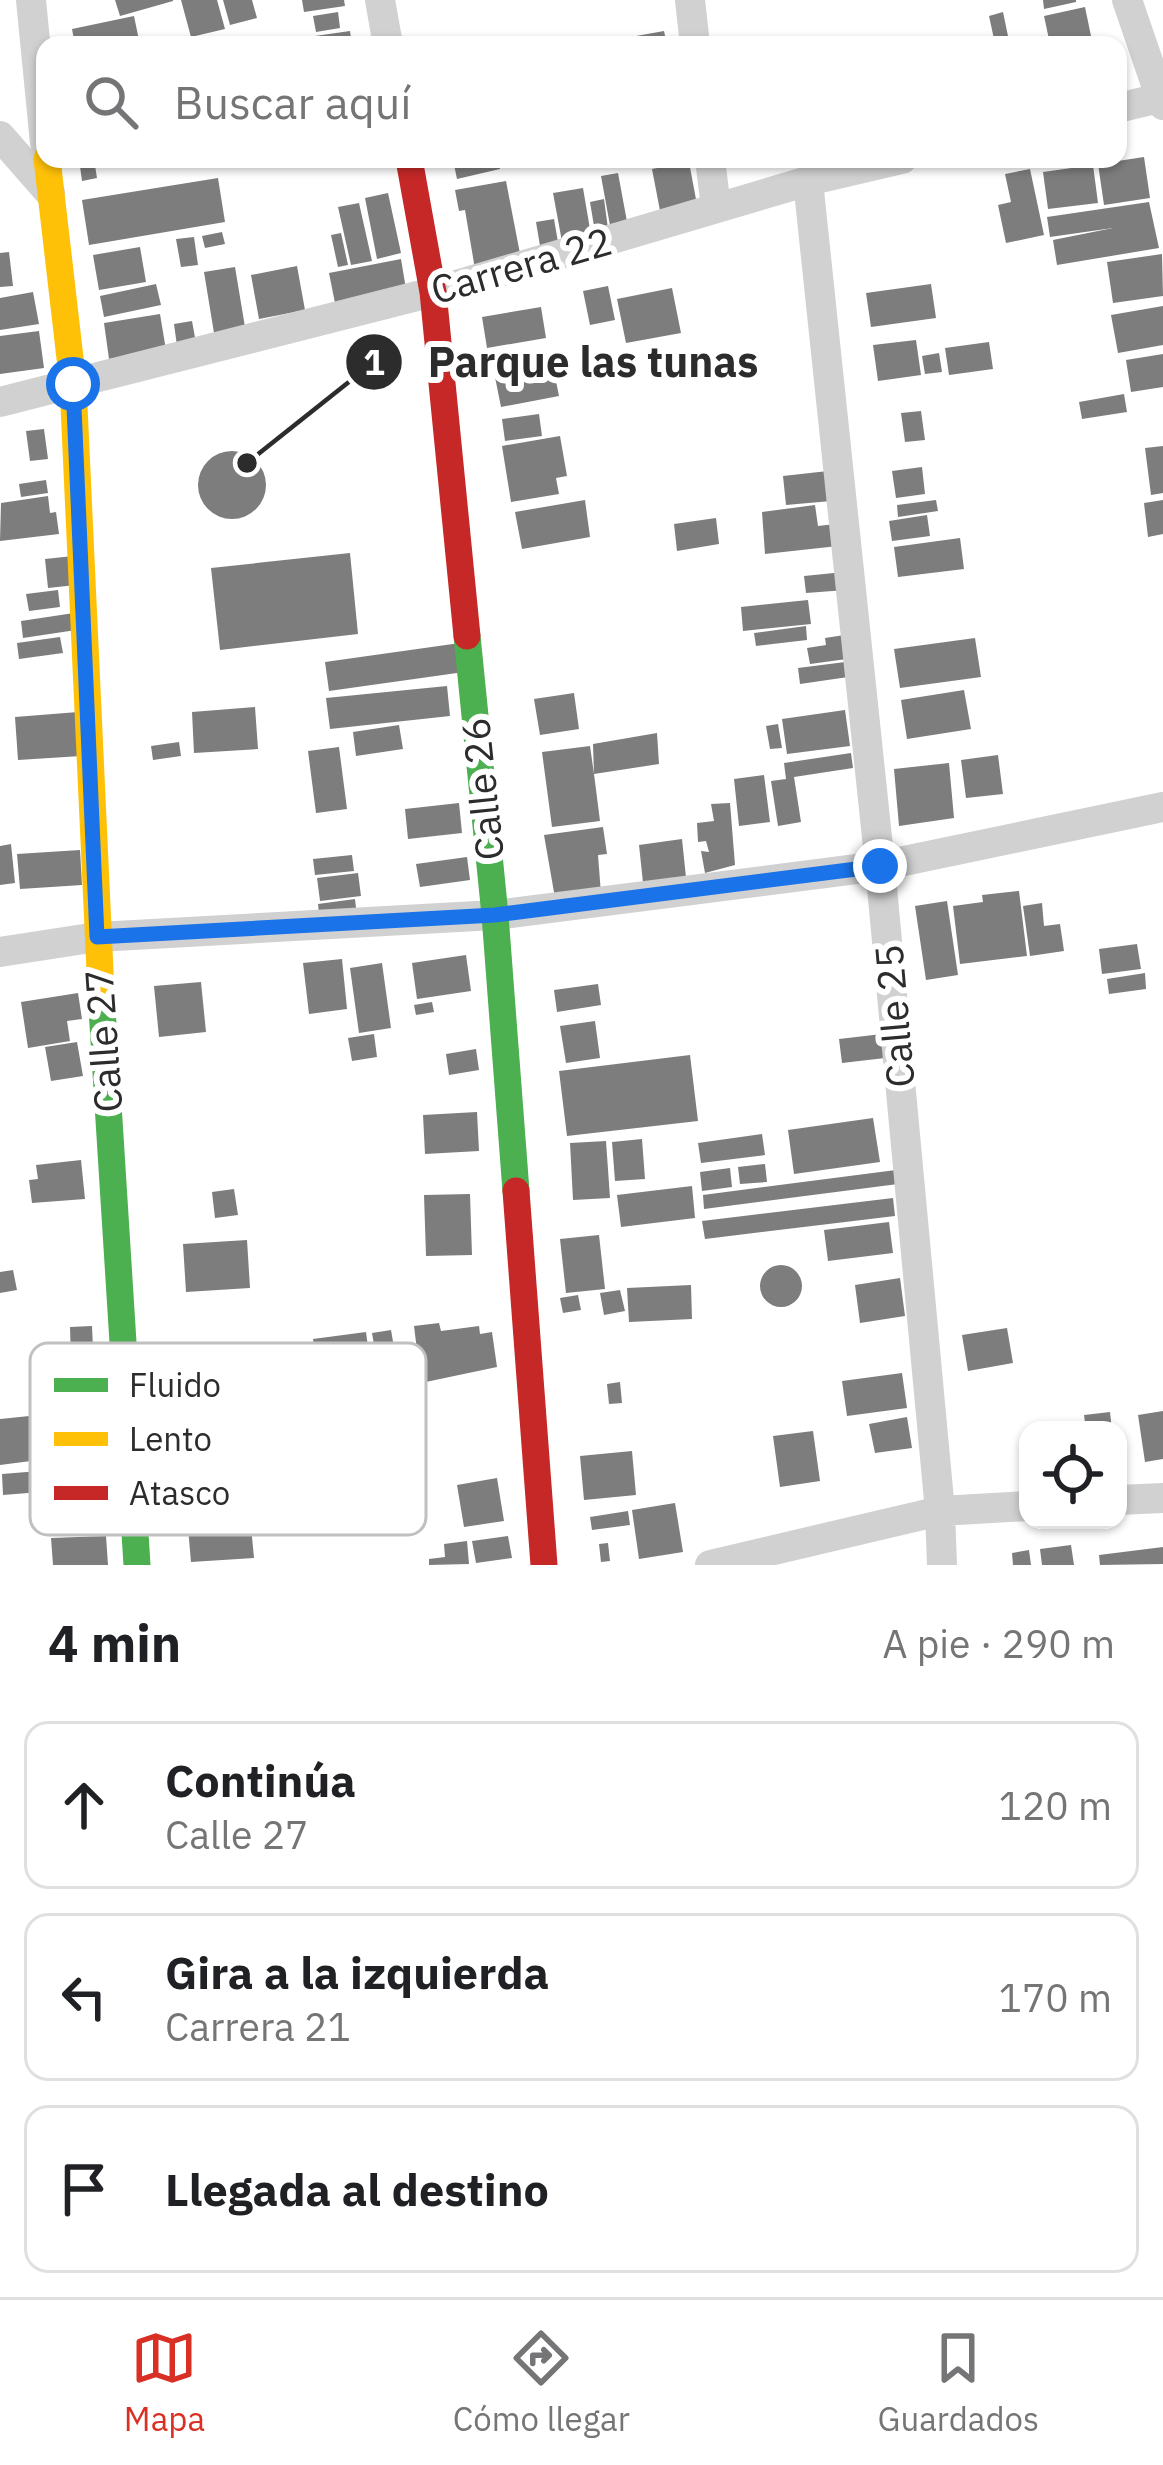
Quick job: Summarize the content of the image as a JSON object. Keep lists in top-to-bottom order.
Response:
{
  "streets": {
    "street": [
      "Carrera 22",
      "Calle 26",
      "Calle 25",
      "Calle 27"
    ]
  },
  "crossings": [
    ["Carrera 22", "Calle 26"],
    ["Carrera 22", "Calle 25"],
    ["Carrera 22", "Calle 27"]
  ],
  "places": ["Parque las tunas"],
  "legend": ["Fluido", "Lento", "Atasco"],
  "page": {
    "search": "Buscar aquí",
    "heading": ["4 min", "A pie · 290 m"],
    "list": [
      ["Continúa", "Calle 27", "120 m"],
      ["Gira a la izquierda", "Carrera 21", "170 m"],
      "Llegada al destino"
    ],
    "nav": ["Mapa", "Cómo llegar", "Guardados"]
  }
}
